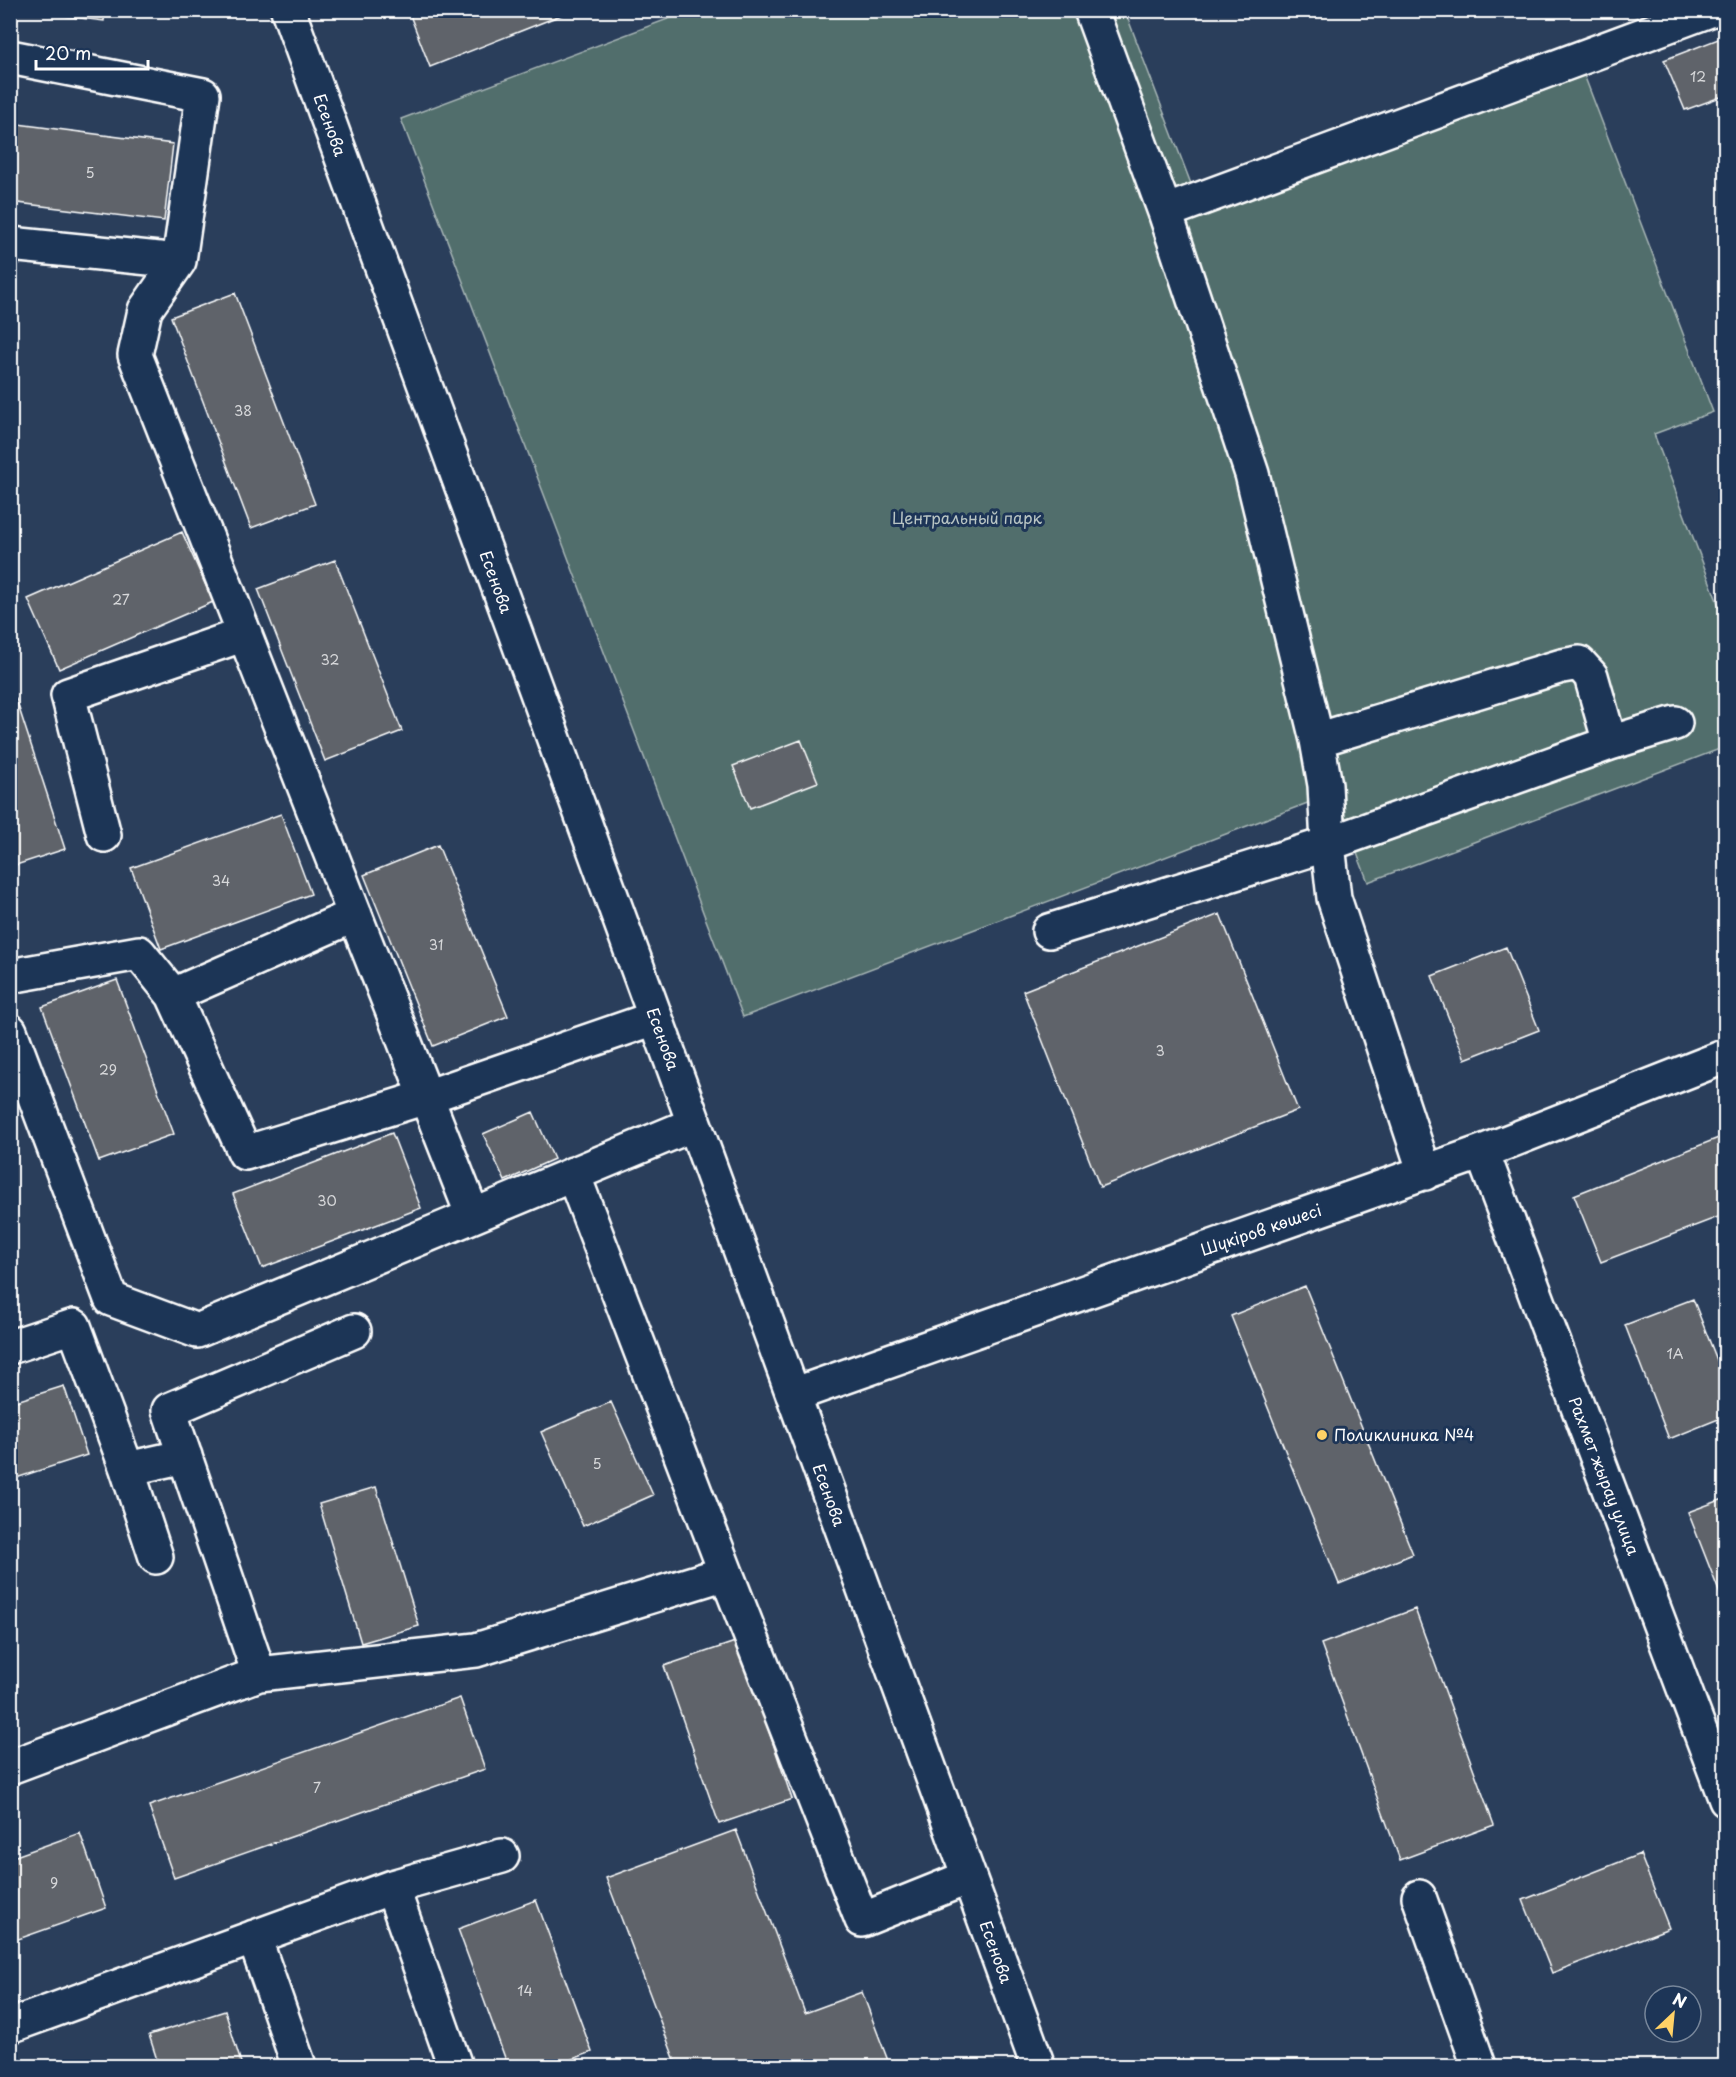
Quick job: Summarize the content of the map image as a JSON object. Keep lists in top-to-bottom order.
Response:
{
  "streets": {
    "street": ["Есенова", "Шүкіров көшесі", "Рахмет жырау улица"]
  },
  "crossings": [
    ["Есенова", "Шүкіров көшесі"],
    ["Шүкіров көшесі", "Рахмет жырау улица"]
  ],
  "parks": ["Центральный парк"],
  "places": ["Поликлиника №4"],
  "house_numbers": [
    "12",
    "5",
    "38",
    "27",
    "32",
    "34",
    "31",
    "3",
    "29",
    "30",
    "1А",
    "5",
    "7",
    "9",
    "14"
  ],
  "scale_bar": "20 m",
  "north": "top right"
}
